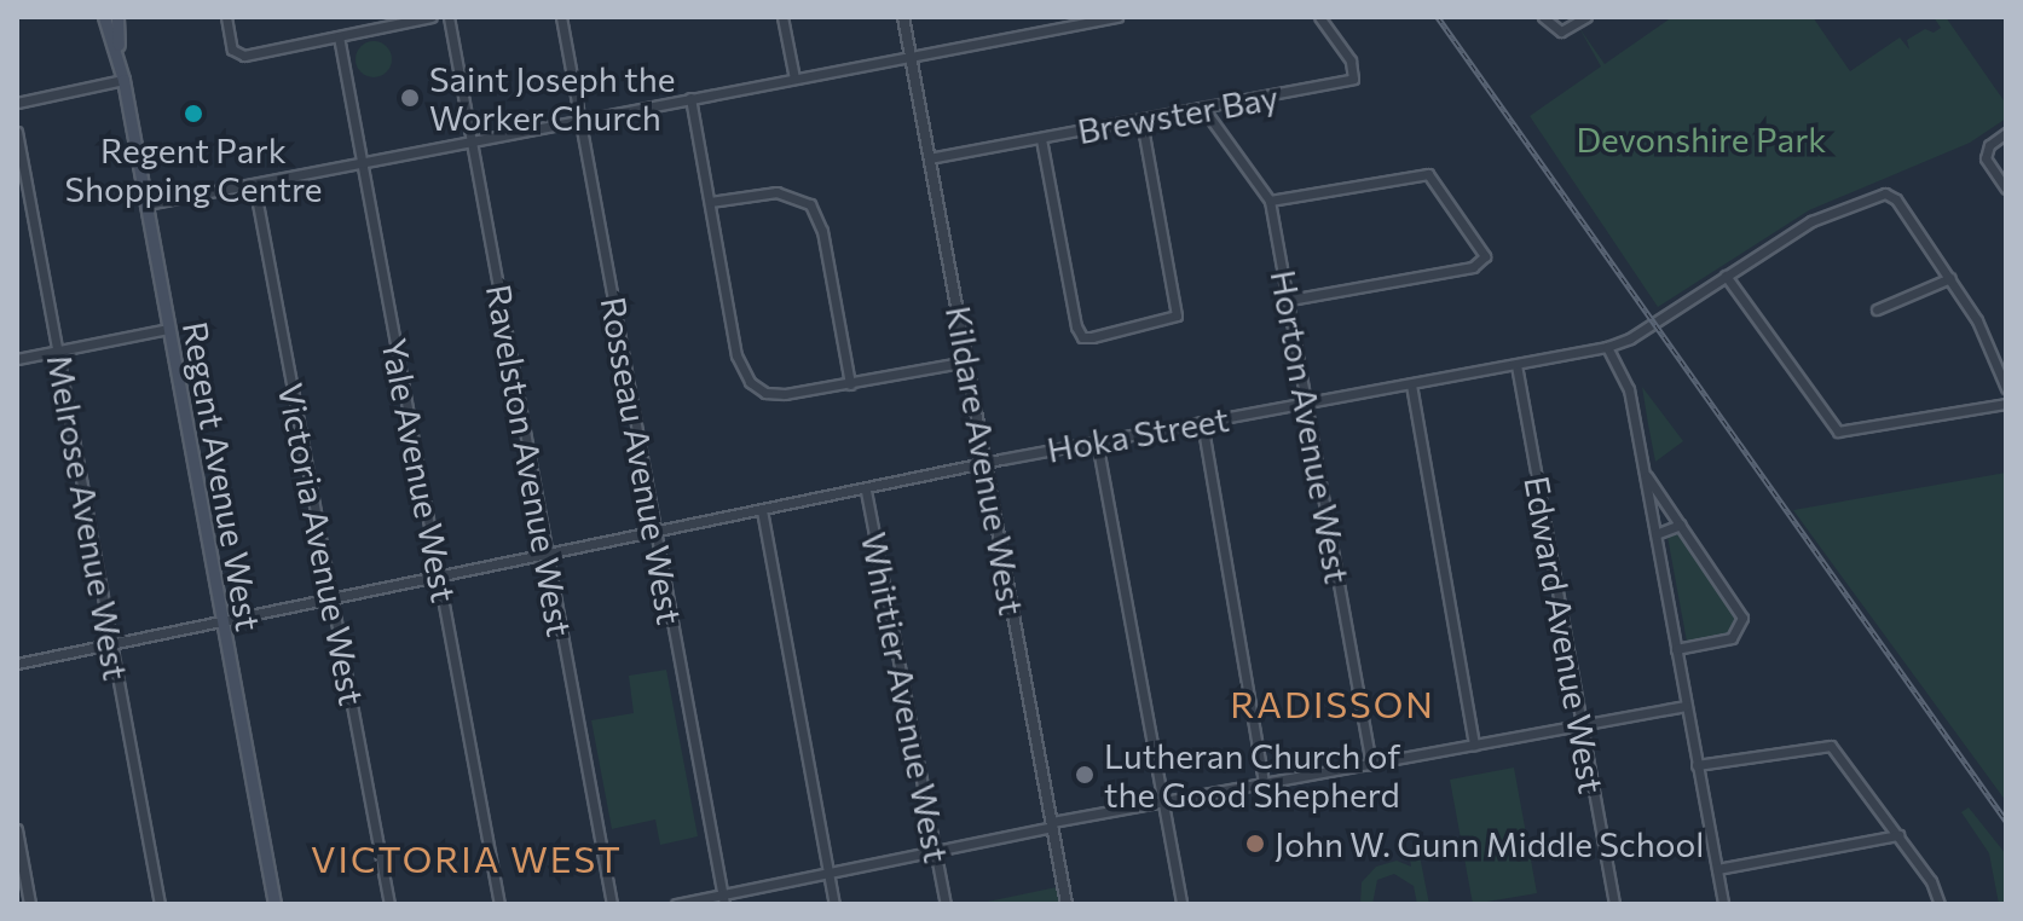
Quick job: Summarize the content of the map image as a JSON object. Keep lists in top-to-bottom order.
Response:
{
  "streets": {
    "main road": ["Regent Avenue West"],
    "street": [
      "Brewster Bay",
      "Horton Avenue West",
      "Hoka Street",
      "Ravelston Avenue West",
      "Rosseau Avenue West",
      "Kildare Avenue West",
      "Yale Avenue West",
      "Melrose Avenue West",
      "Victoria Avenue West",
      "Edward Avenue West",
      "Whittier Avenue West"
    ]
  },
  "crossings": [
    ["Brewster Bay", "Horton Avenue West"],
    ["Brewster Bay", "Kildare Avenue West"],
    ["Horton Avenue West", "Hoka Street"],
    ["Hoka Street", "Ravelston Avenue West"],
    ["Hoka Street", "Rosseau Avenue West"],
    ["Hoka Street", "Kildare Avenue West"],
    ["Hoka Street", "Yale Avenue West"],
    ["Hoka Street", "Regent Avenue West"],
    ["Hoka Street", "Melrose Avenue West"],
    ["Hoka Street", "Victoria Avenue West"],
    ["Hoka Street", "Edward Avenue West"],
    ["Hoka Street", "Whittier Avenue West"]
  ],
  "districts": ["RADISSON", "VICTORIA WEST"],
  "parks": ["Devonshire Park"],
  "places": [
    "Saint Joseph the Worker Church",
    "Regent Park Shopping Centre",
    "Lutheran Church of the Good Shepherd",
    "John W. Gunn Middle School"
  ]
}
